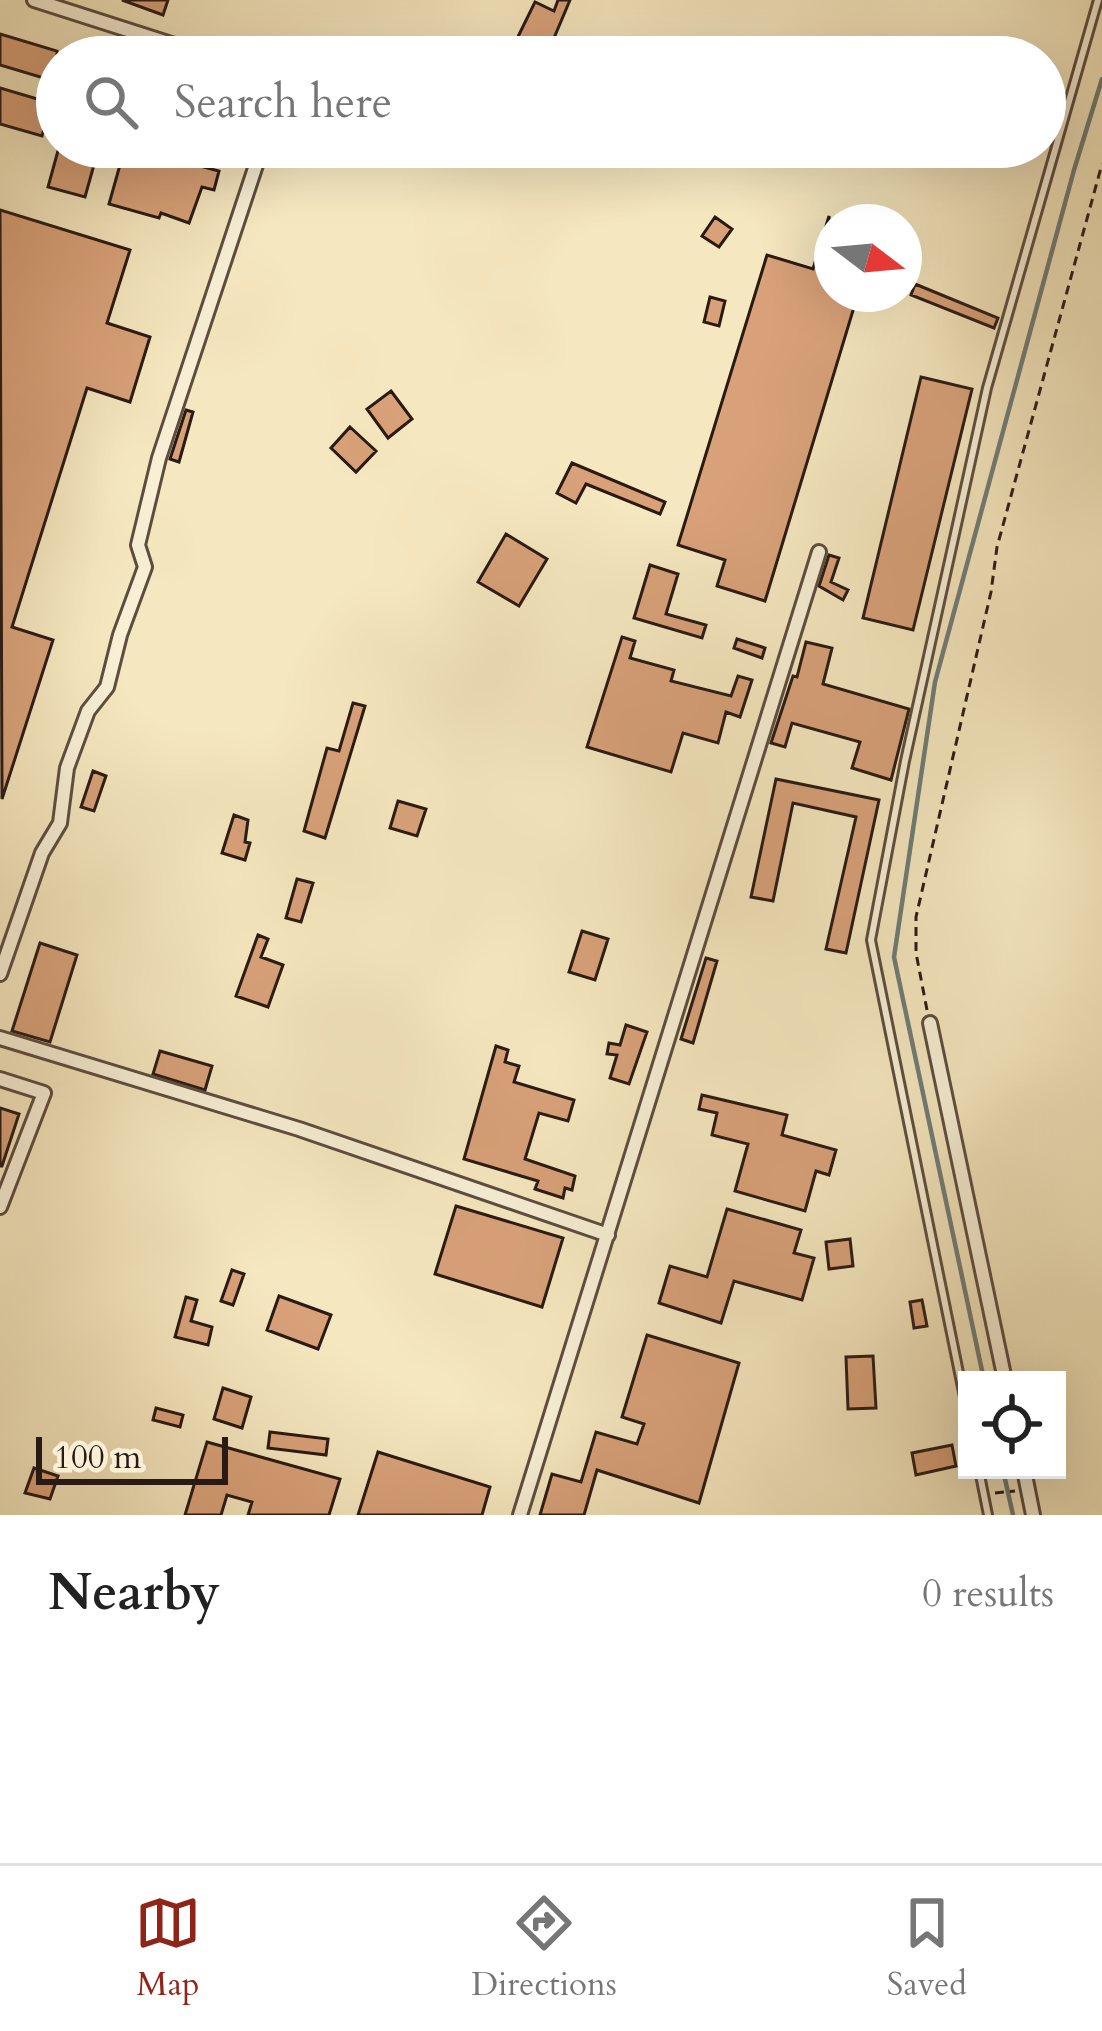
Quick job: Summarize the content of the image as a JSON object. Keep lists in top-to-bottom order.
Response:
{
  "scale_bar": "100 m",
  "north": "right",
  "page": {
    "search": "Search here",
    "scale": "100 m",
    "heading": ["Nearby", "0 results"],
    "nav": ["Map", "Directions", "Saved"]
  }
}
